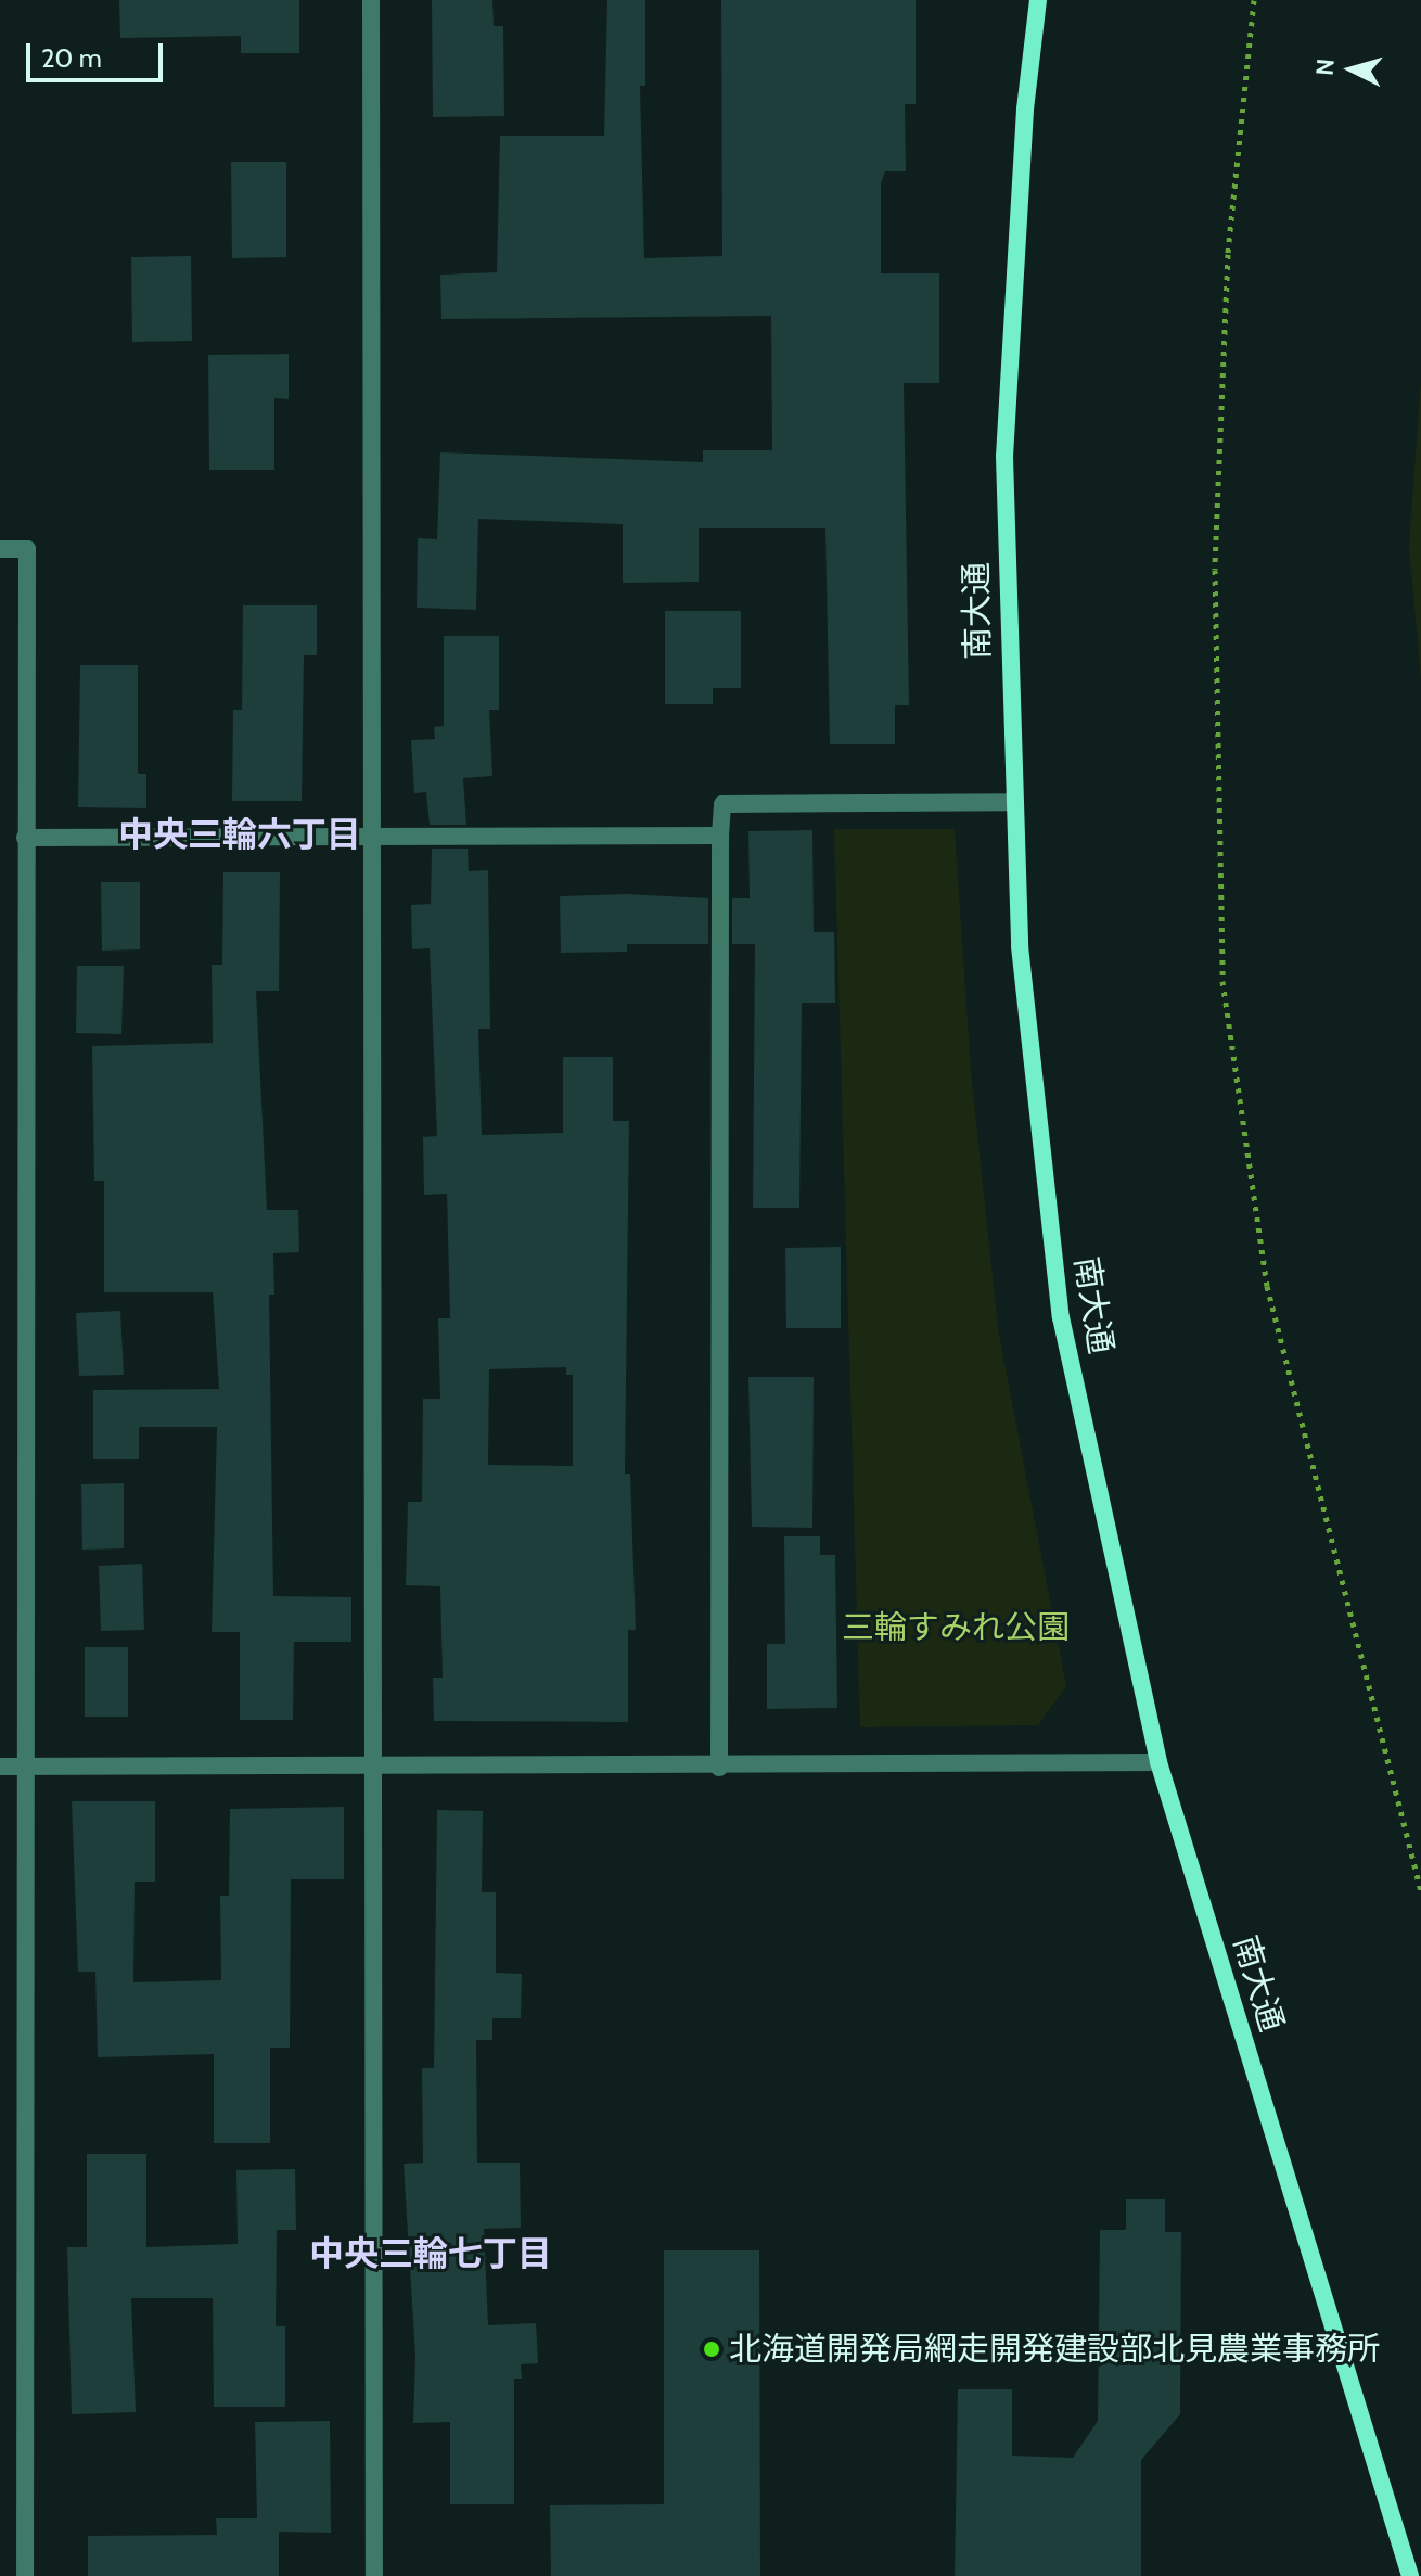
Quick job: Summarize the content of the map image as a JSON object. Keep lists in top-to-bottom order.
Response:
{
  "streets": {
    "street": ["南大通"]
  },
  "districts": ["中央三輪六丁目", "中央三輪七丁目"],
  "parks": ["三輪すみれ公園"],
  "places": ["北海道開発局網走開発建設部北見農業事務所"],
  "scale_bar": "20 m",
  "north": "left"
}
